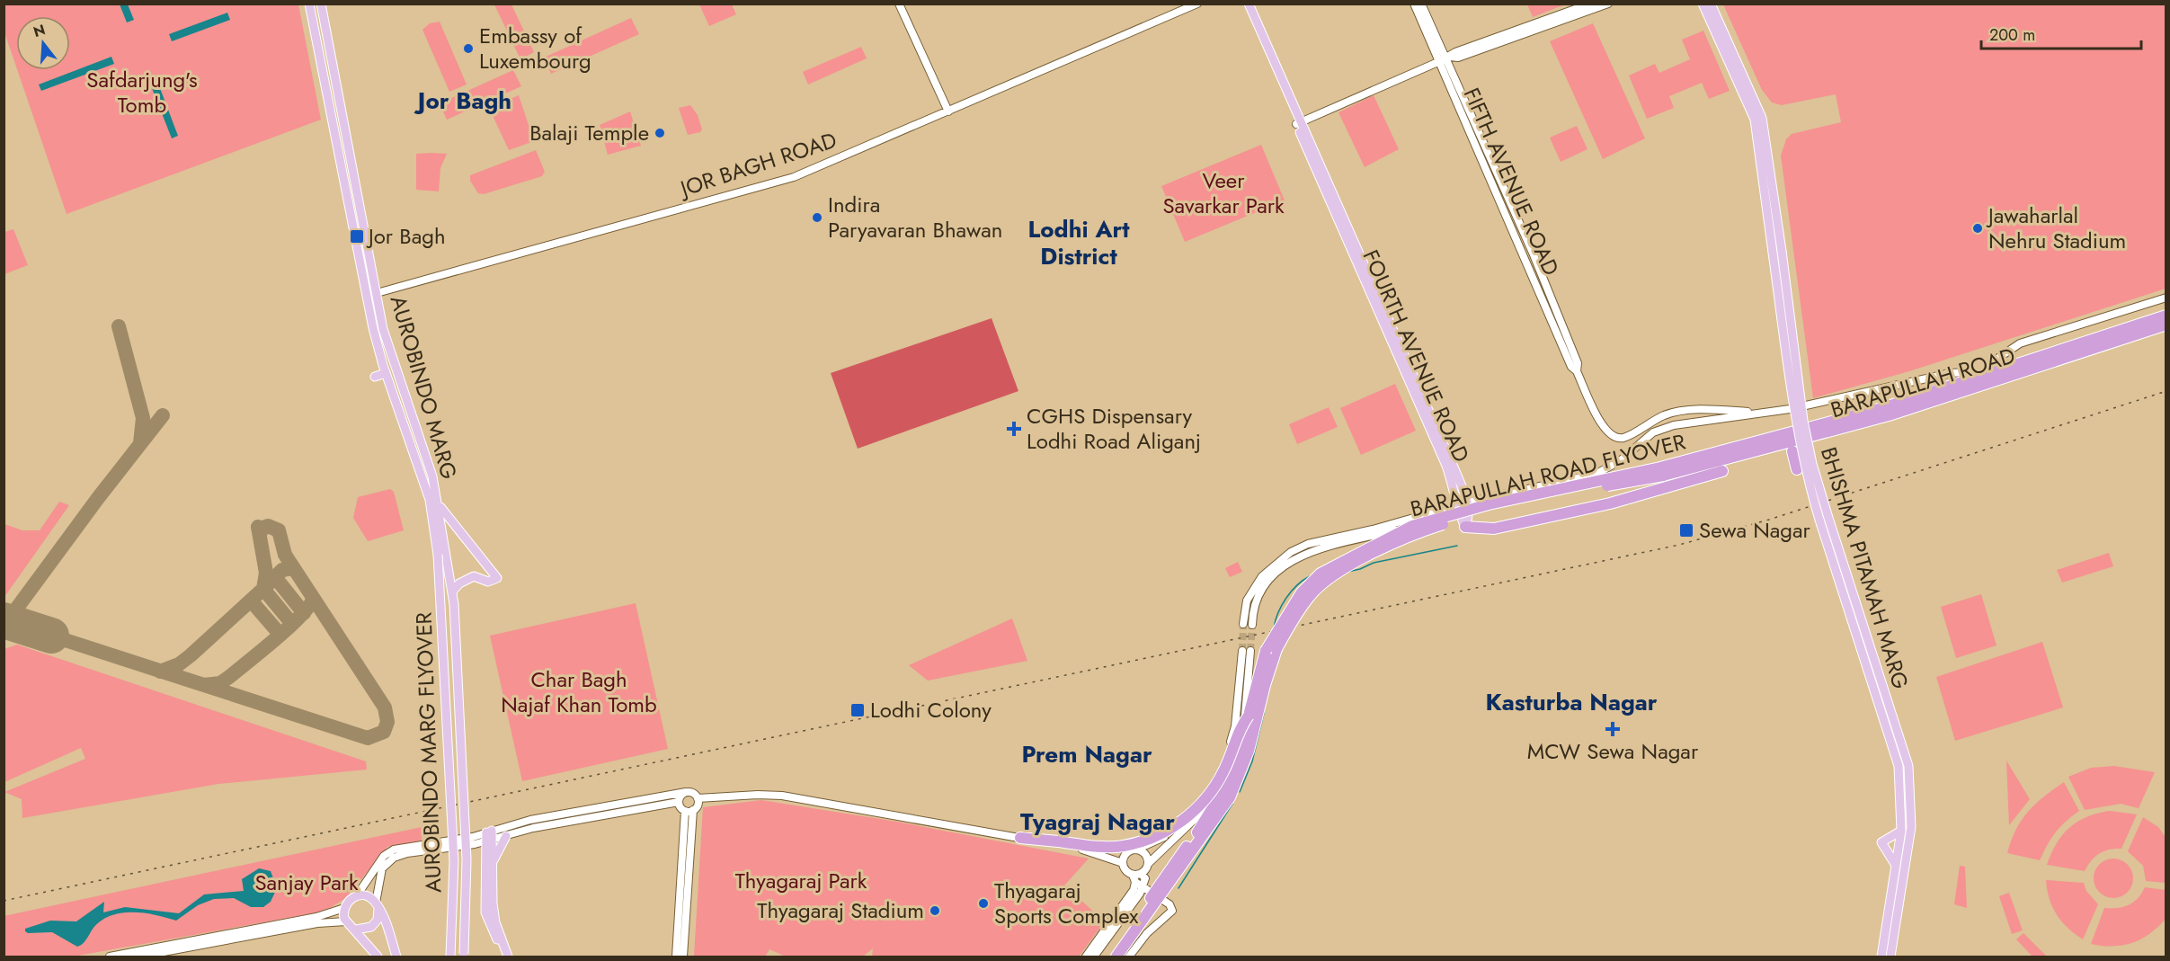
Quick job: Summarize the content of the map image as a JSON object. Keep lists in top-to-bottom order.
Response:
{
  "streets": {
    "highway": ["BARAPULLAH ROAD", "BARAPULLAH ROAD FLYOVER"],
    "main road": [
      "FOURTH AVENUE ROAD",
      "AUROBINDO MARG",
      "BHISHMA PITAMAH MARG",
      "AUROBINDO MARG FLYOVER"
    ],
    "street": ["JOR BAGH ROAD", "FIFTH AVENUE ROAD"]
  },
  "crossings": [
    ["JOR BAGH ROAD", "AUROBINDO MARG"],
    ["BARAPULLAH ROAD", "BARAPULLAH ROAD FLYOVER"],
    ["AUROBINDO MARG", "AUROBINDO MARG FLYOVER"]
  ],
  "districts": [
    "Jor Bagh",
    "Lodhi Art District",
    "Kasturba Nagar",
    "Prem Nagar",
    "Tyagraj Nagar"
  ],
  "parks": [
    "Safdarjung's Tomb",
    "Veer Savarkar Park",
    "Char Bagh Najaf Khan Tomb",
    "Thyagaraj Park",
    "Sanjay Park"
  ],
  "places": {
    "other": [
      "Embassy of Luxembourg",
      "Balaji Temple",
      "Indira Paryavaran Bhawan",
      "Jawaharlal Nehru Stadium",
      "Thyagaraj Sports Complex",
      "Thyagaraj Stadium"
    ],
    "transit": ["Jor Bagh", "Sewa Nagar", "Lodhi Colony"],
    "health": ["CGHS Dispensary Lodhi Road Aliganj", "MCW Sewa Nagar"]
  },
  "scale_bar": "200 m",
  "north": "top"
}
